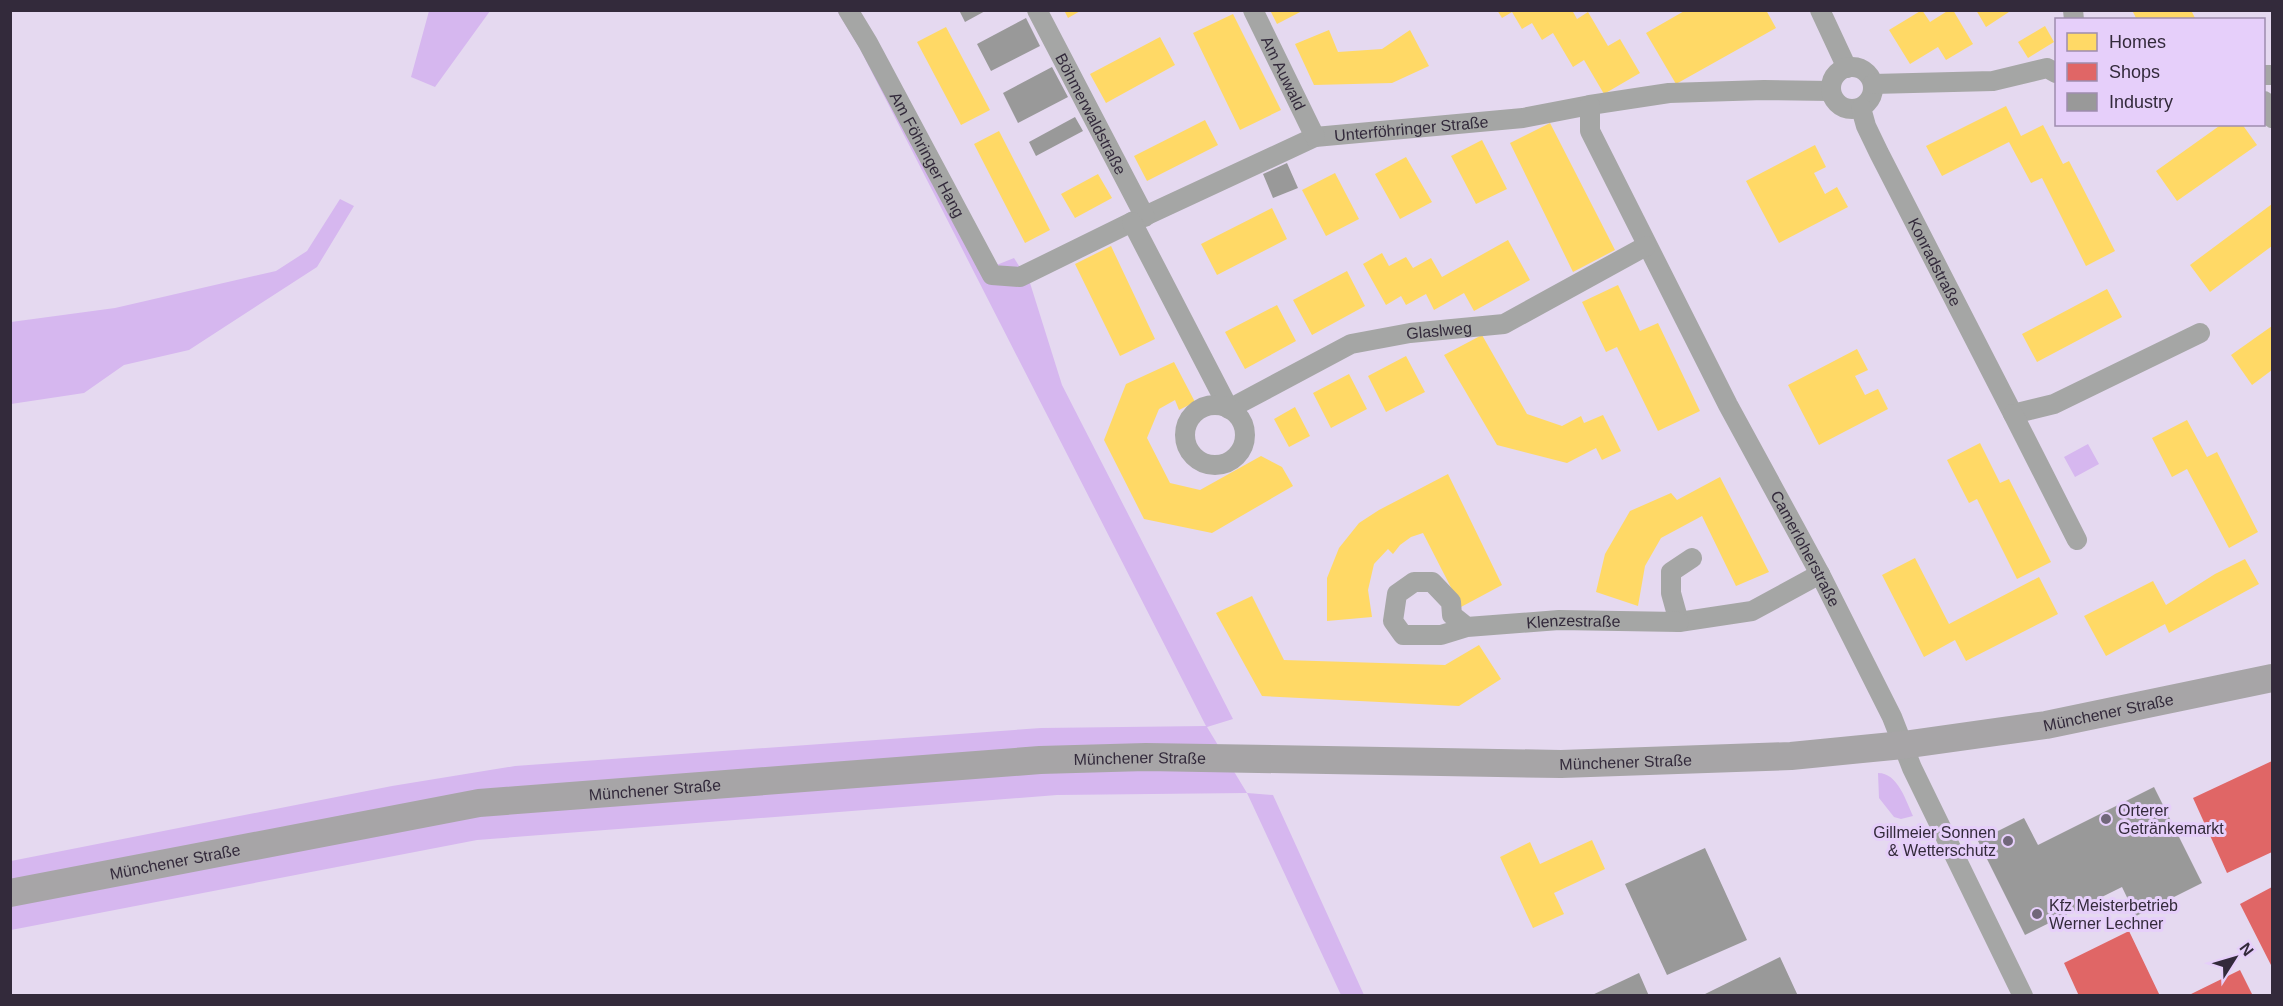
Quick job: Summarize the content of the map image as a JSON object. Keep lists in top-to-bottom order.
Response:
{
  "streets": {
    "main road": ["Münchener Straße"],
    "street": [
      "Am Auwald",
      "Böhmerwaldstraße",
      "Unterföhringer Straße",
      "Am Föhringer Hang",
      "Konradstraße",
      "Glaslweg",
      "Camerloherstraße",
      "Klenzestraße"
    ]
  },
  "crossings": [
    ["Am Auwald", "Unterföhringer Straße"],
    ["Böhmerwaldstraße", "Unterföhringer Straße"],
    ["Böhmerwaldstraße", "Glaslweg"],
    ["Unterföhringer Straße", "Am Föhringer Hang"],
    ["Unterföhringer Straße", "Konradstraße"],
    ["Unterföhringer Straße", "Glaslweg"],
    ["Unterföhringer Straße", "Camerloherstraße"],
    ["Glaslweg", "Camerloherstraße"],
    ["Camerloherstraße", "Klenzestraße"],
    ["Camerloherstraße", "Münchener Straße"]
  ],
  "places": ["Orterer Getränkemarkt", "Gillmeier Sonnen & Wetterschutz", "Kfz Meisterbetrieb Werner Lechner"],
  "legend": ["Homes", "Shops", "Industry"],
  "north": "top right"
}
